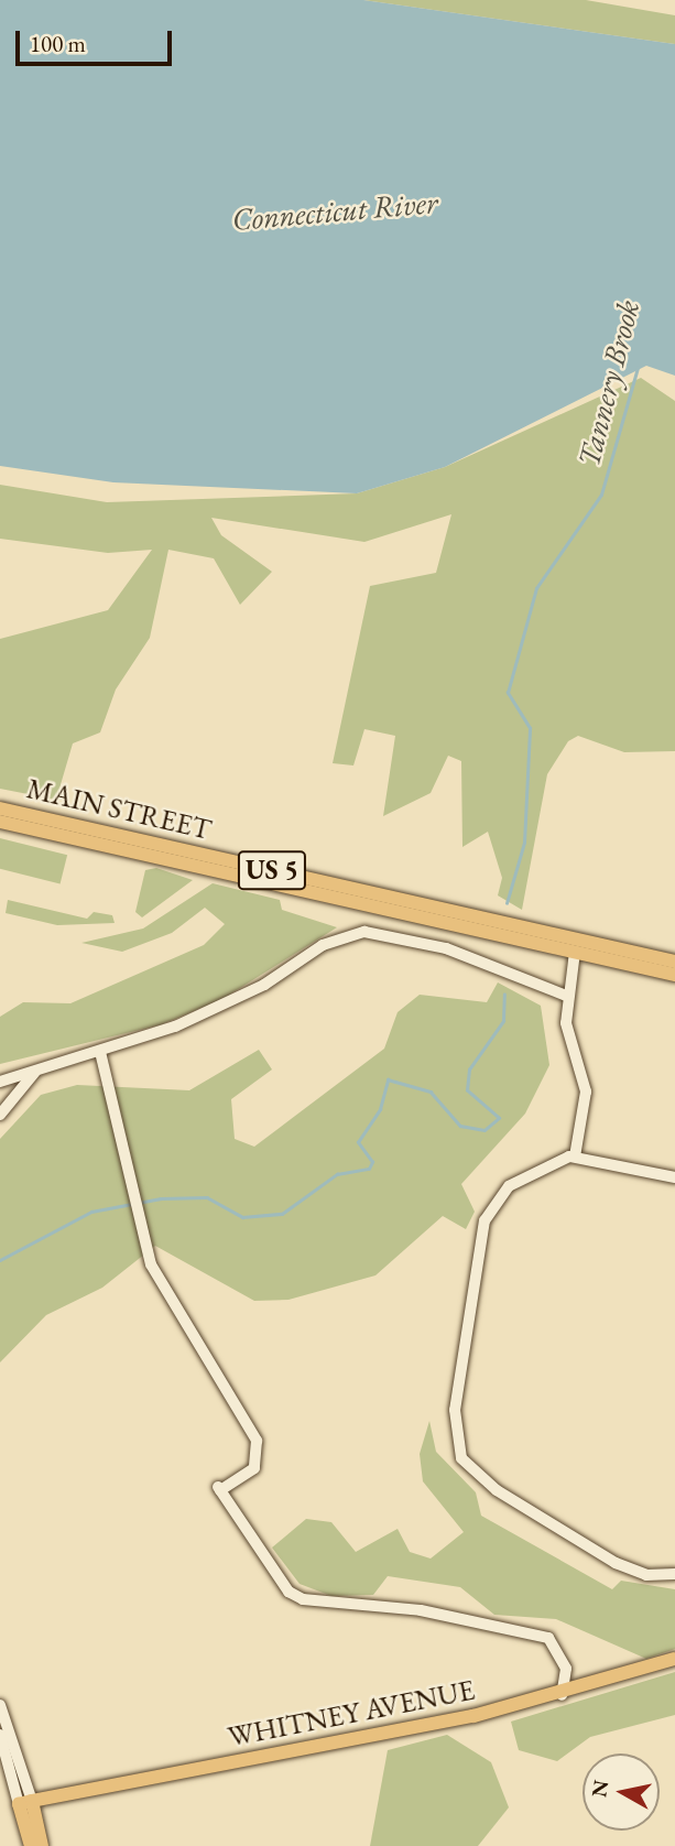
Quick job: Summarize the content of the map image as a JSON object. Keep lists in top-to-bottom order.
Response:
{
  "streets": {
    "main road": ["MAIN STREET", "US 5", "WHITNEY AVENUE"]
  },
  "crossings": [
    ["MAIN STREET", "US 5"]
  ],
  "water": ["Connecticut River", "Tannery Brook"],
  "scale_bar": "100 m",
  "north": "left"
}
